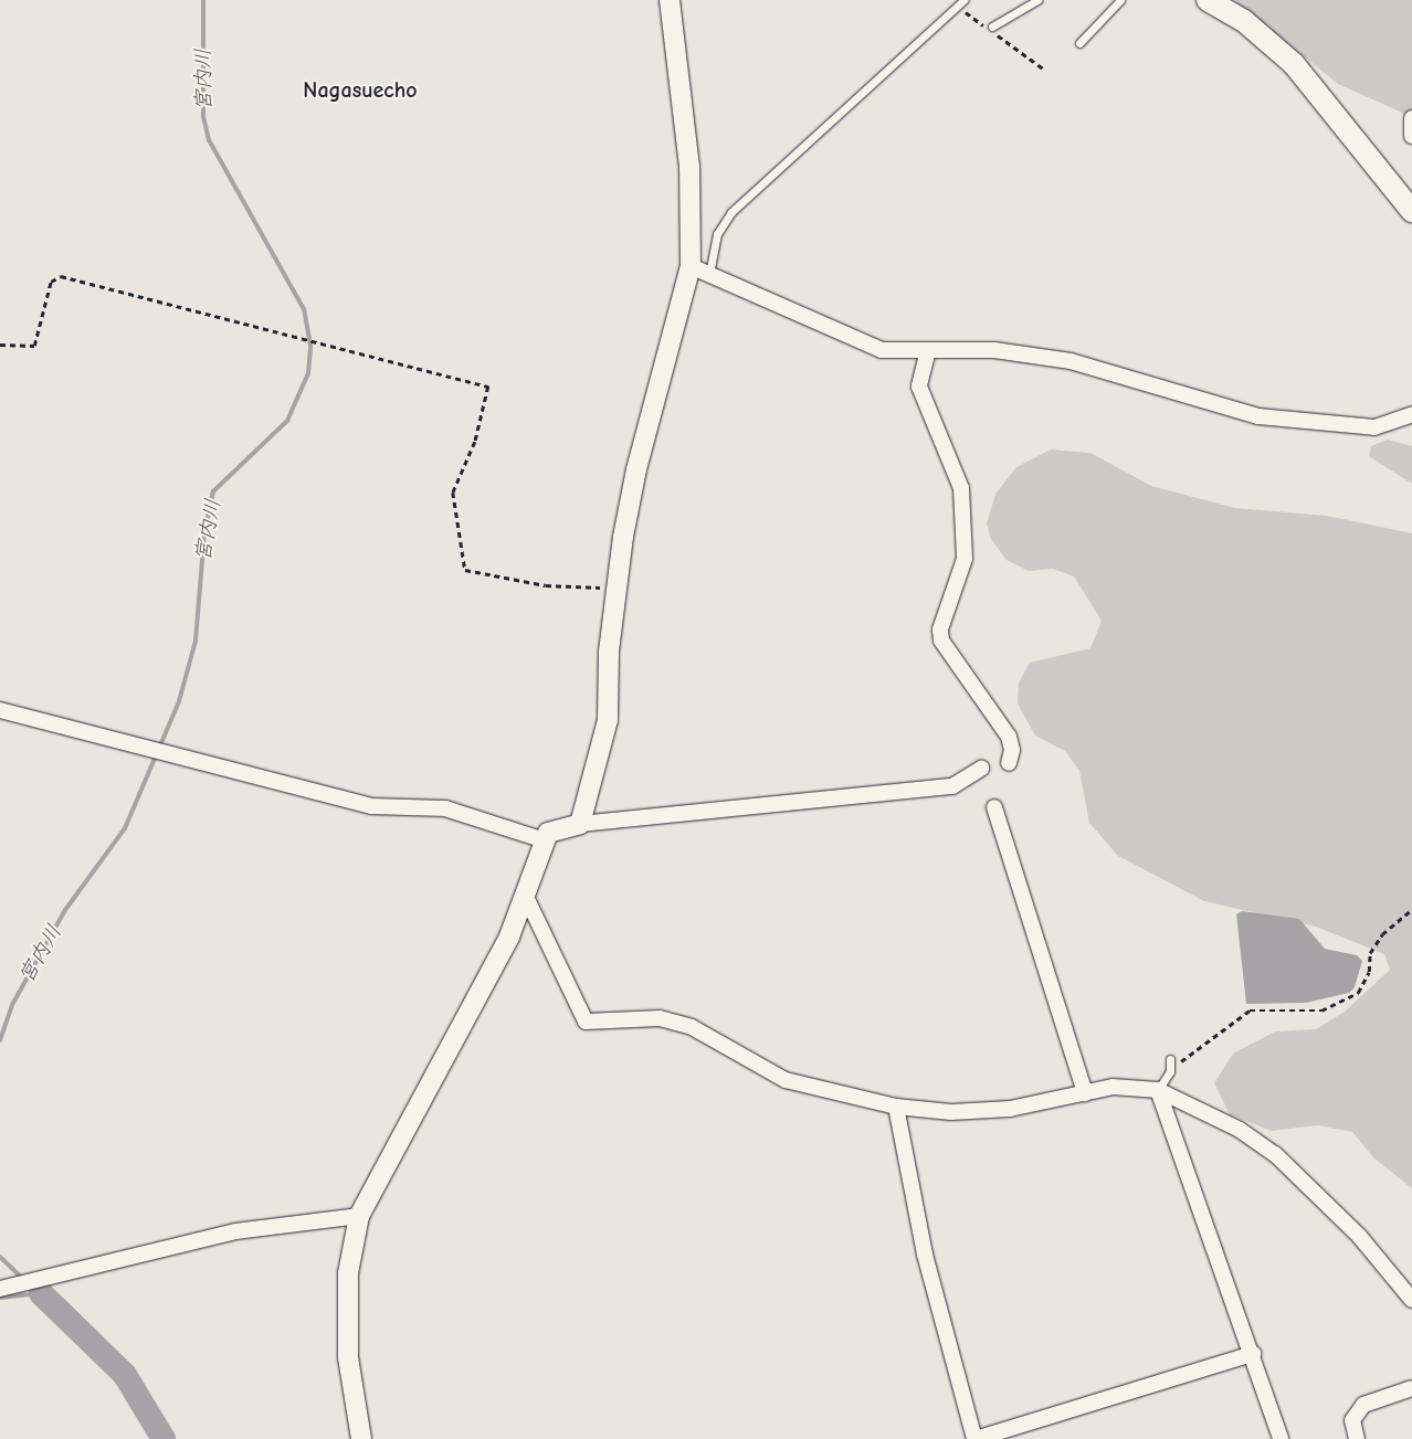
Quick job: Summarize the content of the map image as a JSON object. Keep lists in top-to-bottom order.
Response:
{
  "districts": ["Nagasuecho"],
  "water": ["宮内川"]
}
